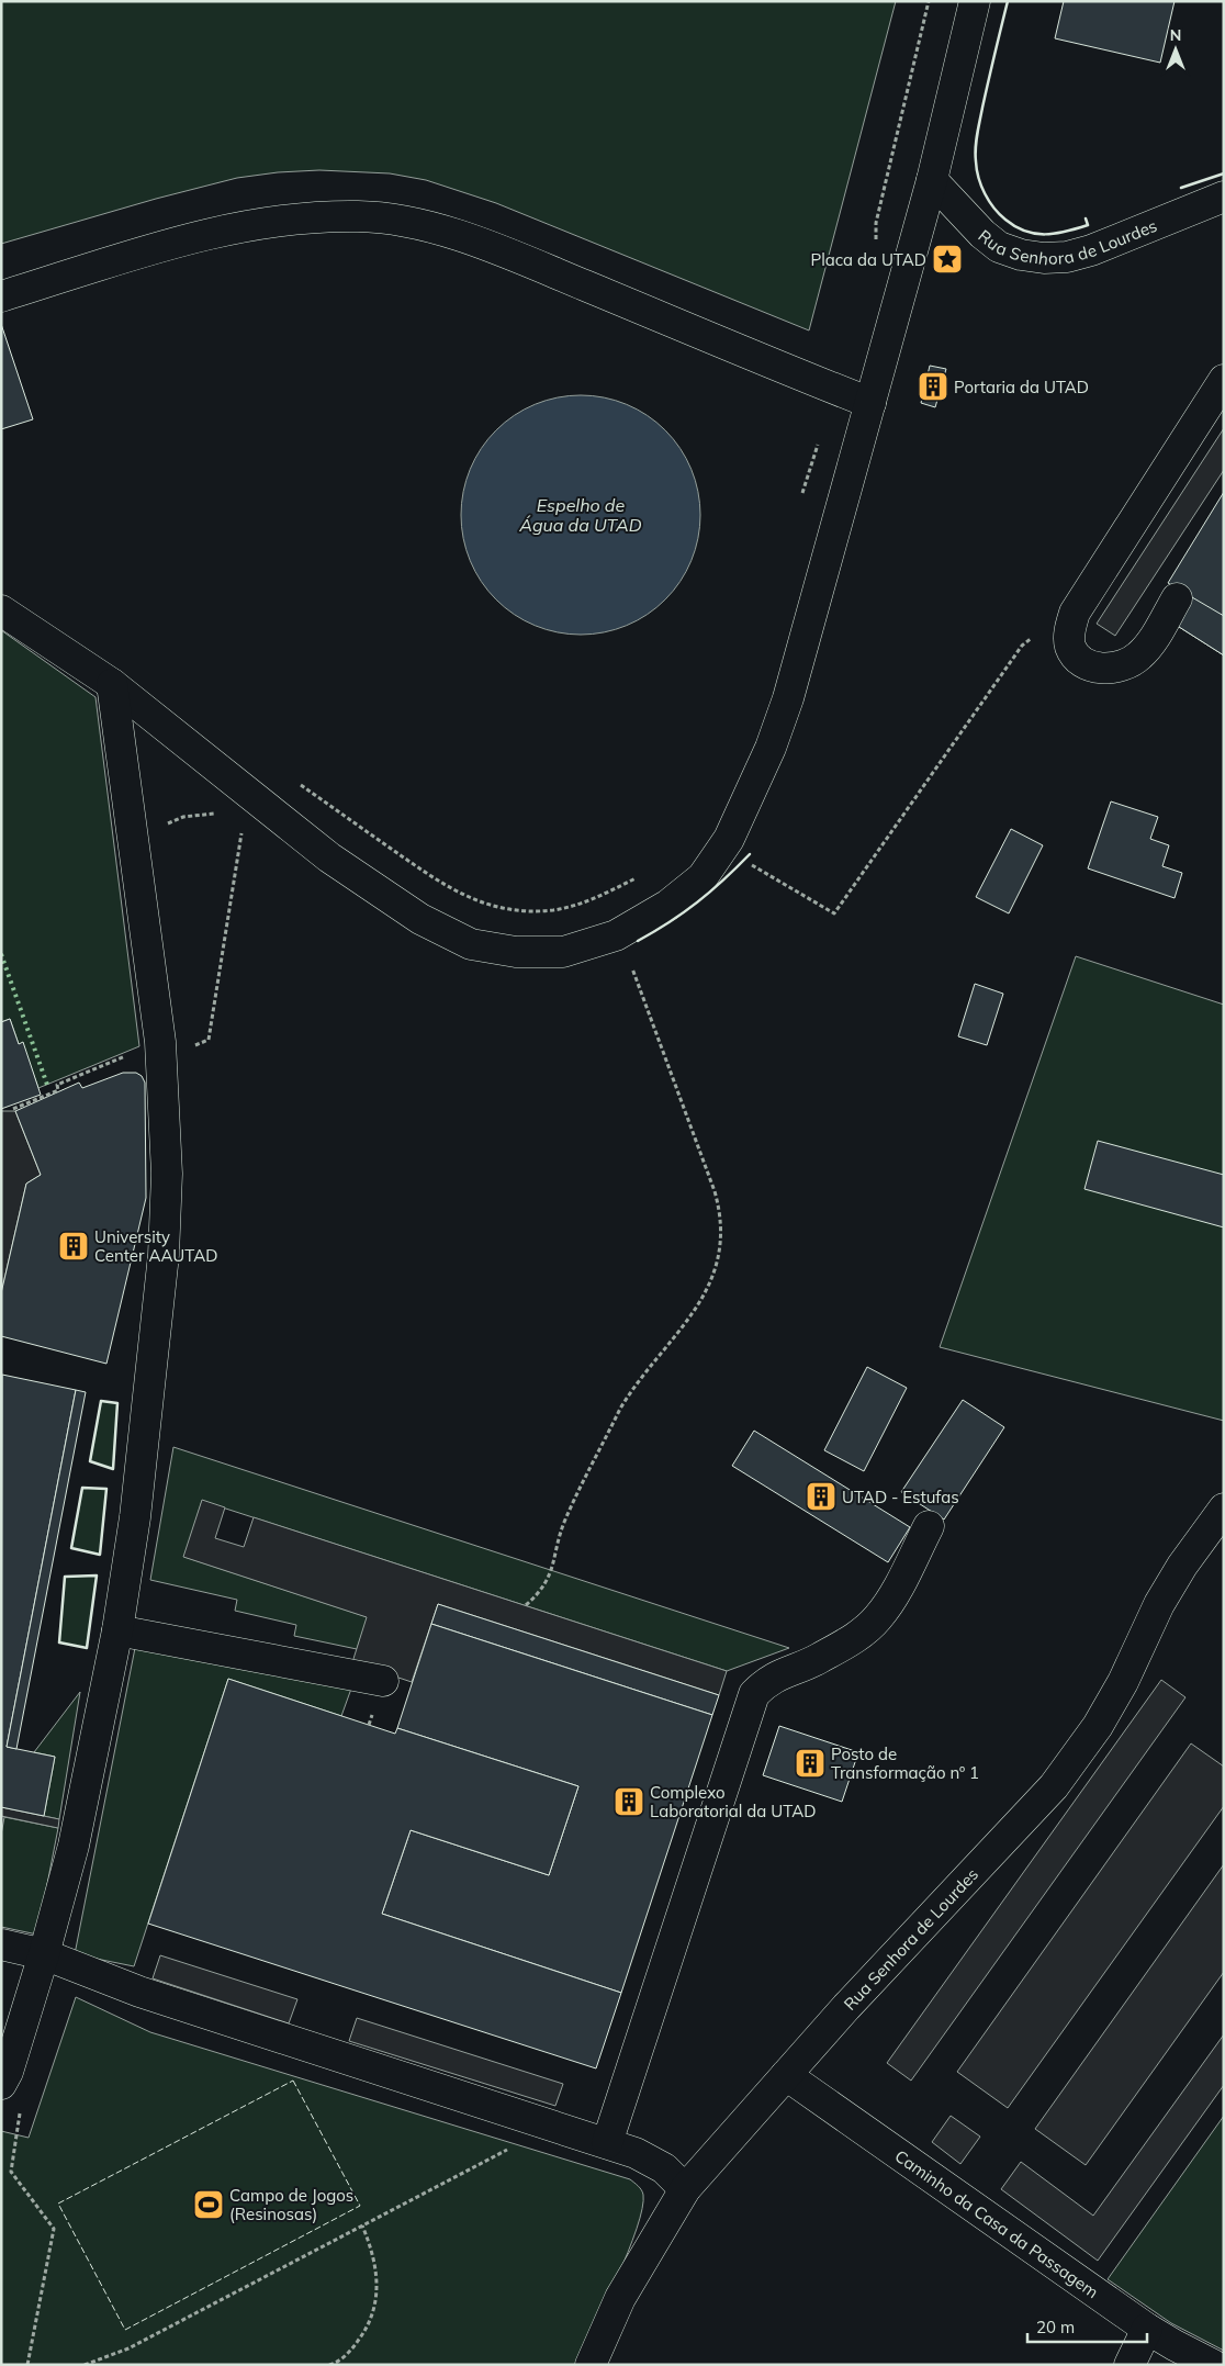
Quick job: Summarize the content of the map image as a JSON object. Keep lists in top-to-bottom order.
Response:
{
  "streets": {
    "street": ["Rua Senhora de Lourdes", "Caminho da Casa da Passagem"]
  },
  "crossings": [
    ["Rua Senhora de Lourdes", "Caminho da Casa da Passagem"]
  ],
  "water": ["Espelho de Água da UTAD"],
  "places": {
    "place": ["Placa da UTAD"],
    "building": [
      "Portaria da UTAD",
      "University Center AAUTAD",
      "UTAD - Estufas",
      "Posto de Transformação nº 1",
      "Complexo Laboratorial da UTAD"
    ],
    "sports": ["Campo de Jogos (Resinosas)"]
  },
  "scale_bar": "20 m",
  "north": "top"
}
